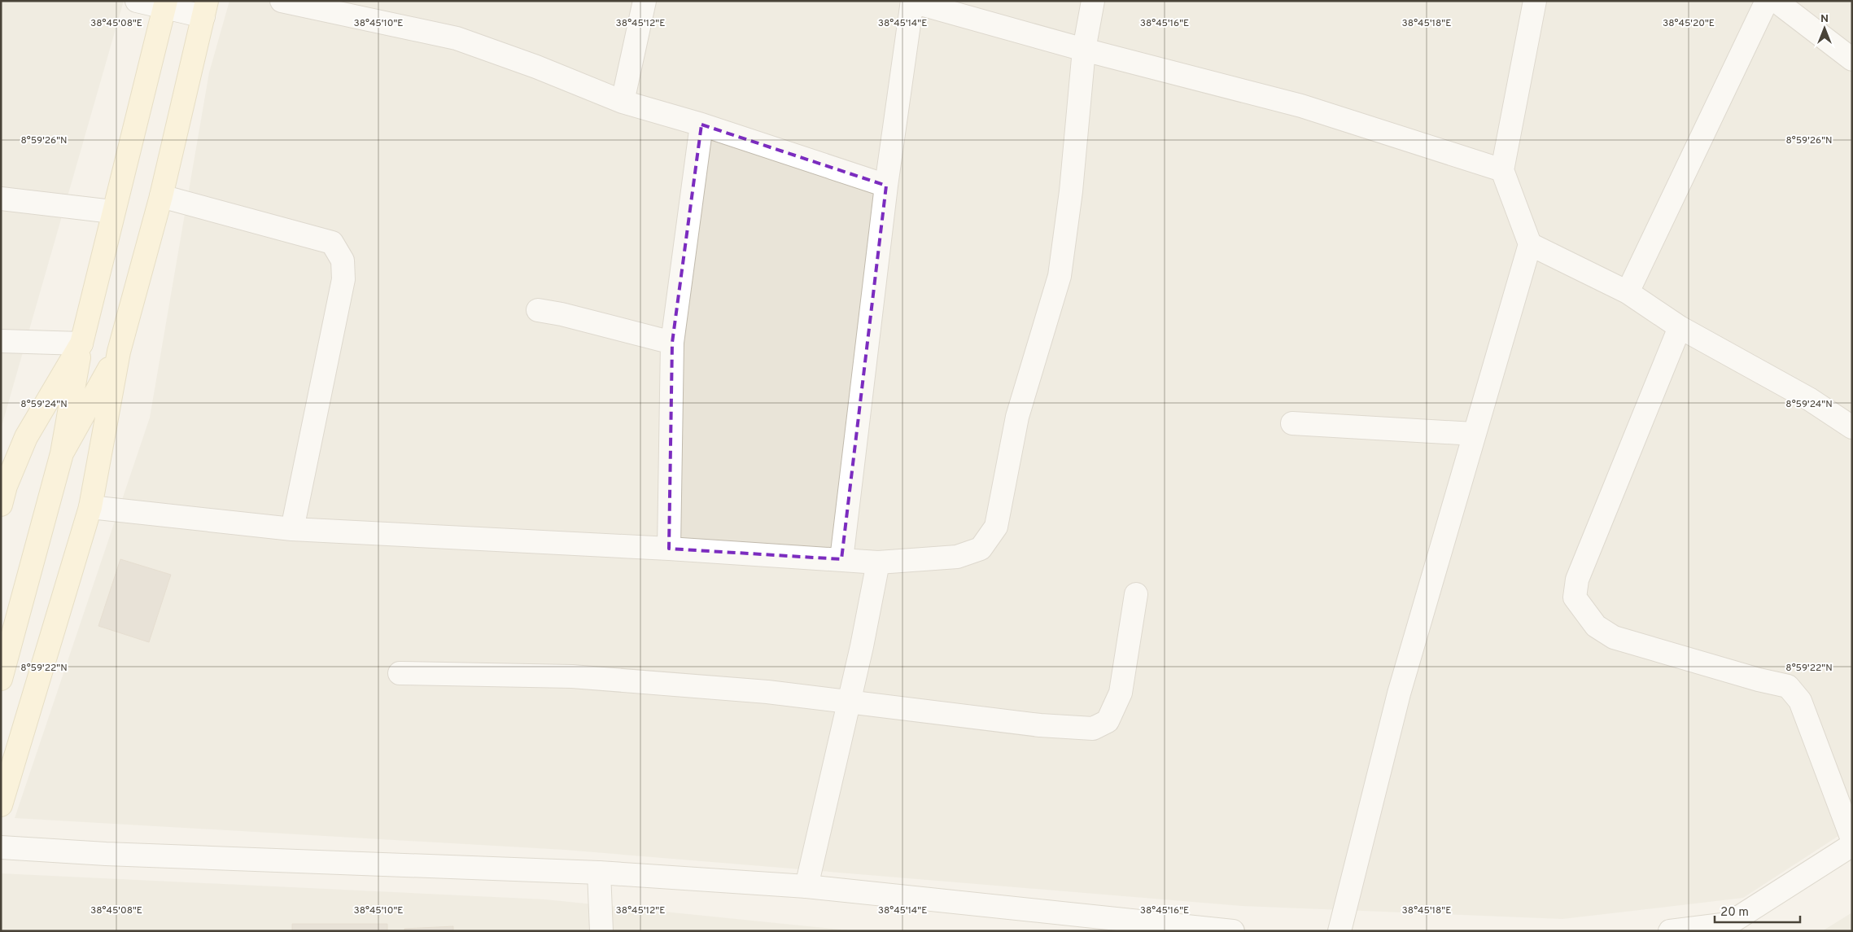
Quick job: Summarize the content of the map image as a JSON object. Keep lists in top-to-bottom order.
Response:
{
  "scale_bar": "20 m",
  "north": "top",
  "coordinates": [
    "38°45'08\"E",
    "38°45'10\"E",
    "38°45'12\"E",
    "38°45'14\"E",
    "38°45'16\"E",
    "38°45'18\"E",
    "38°45'20\"E",
    "8°59'26\"N",
    "8°59'24\"N",
    "8°59'22\"N"
  ]
}
